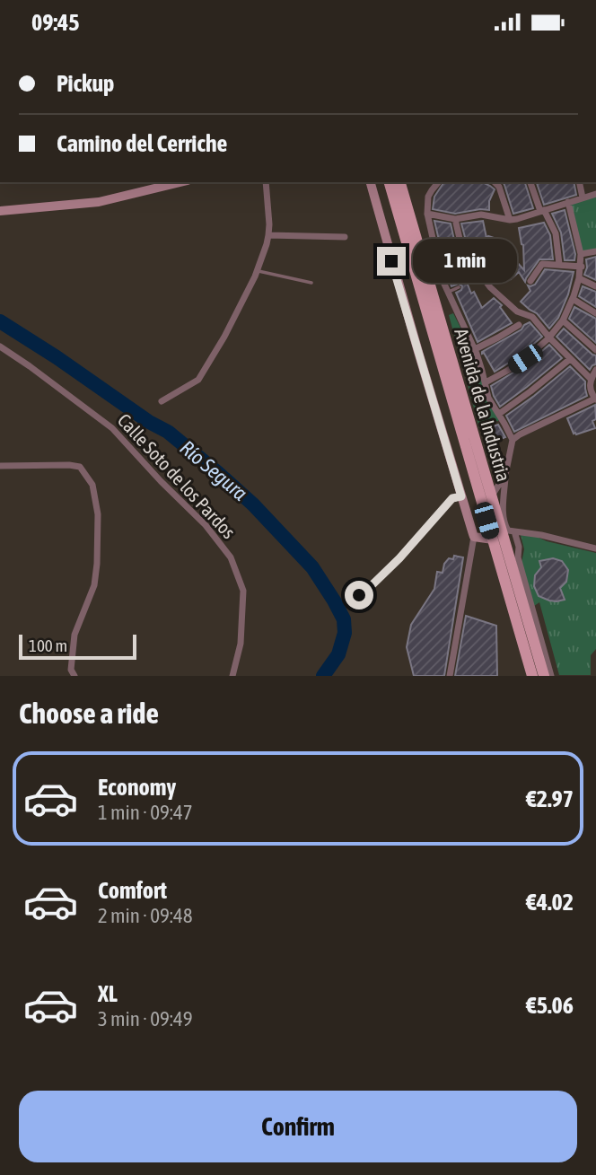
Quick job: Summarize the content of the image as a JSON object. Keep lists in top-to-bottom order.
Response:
{
  "streets": {
    "main road": ["Avenida de la Industria"],
    "street": ["Calle Soto de los Pardos"]
  },
  "water": ["Río Segura"],
  "scale_bar": "100 m",
  "page": {
    "status": "09:45",
    "banner": ["Pickup", "Camino del Cerriche"],
    "bubble": "1 min",
    "scale": "100 m",
    "heading": "Choose a ride",
    "list": [
      {
        "name": "Economy",
        "note": "1 min · 09:47",
        "value": "€2.97"
      },
      {
        "name": "Comfort",
        "note": "2 min · 09:48",
        "value": "€4.02"
      },
      {
        "name": "XL",
        "note": "3 min · 09:49",
        "value": "€5.06"
      }
    ],
    "buttons": "Confirm"
  }
}
